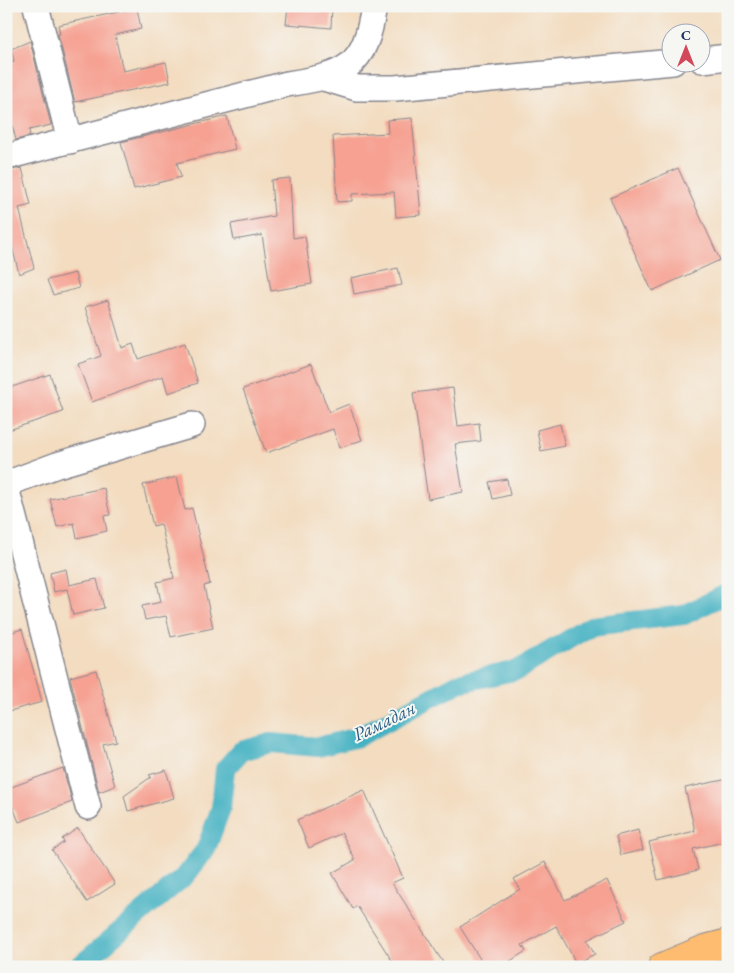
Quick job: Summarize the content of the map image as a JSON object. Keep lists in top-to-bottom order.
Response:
{
  "water": ["Рамадан"],
  "north": "top"
}
